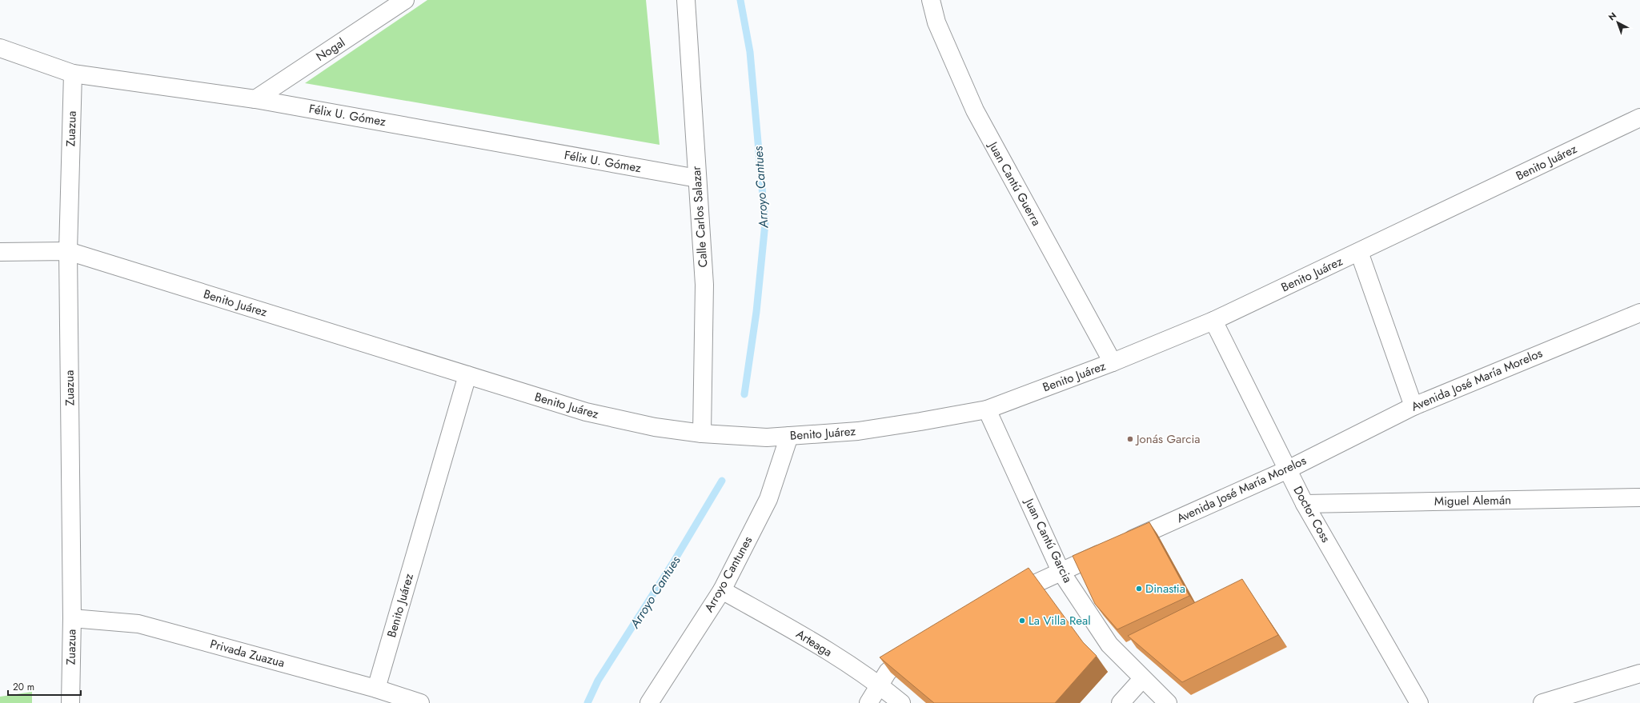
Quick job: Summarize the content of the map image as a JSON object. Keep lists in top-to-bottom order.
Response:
{
  "streets": {
    "street": [
      "Nogal",
      "Félix U. Gómez",
      "Zuazua",
      "Benito Juárez",
      "Juan Cantú Guerra",
      "Calle Carlos Salazar",
      "Avenida José María Morelos",
      "Miguel Alemán",
      "Doctor Coss",
      "Juan Cantú Garcia",
      "Arroyo Cantunes",
      "Arteaga",
      "Privada Zuazua"
    ]
  },
  "crossings": [
    ["Nogal", "Félix U. Gómez"],
    ["Félix U. Gómez", "Zuazua"],
    ["Félix U. Gómez", "Calle Carlos Salazar"],
    ["Zuazua", "Benito Juárez"],
    ["Zuazua", "Privada Zuazua"],
    ["Benito Juárez", "Juan Cantú Guerra"],
    ["Benito Juárez", "Calle Carlos Salazar"],
    ["Benito Juárez", "Doctor Coss"],
    ["Benito Juárez", "Juan Cantú Garcia"],
    ["Benito Juárez", "Arroyo Cantunes"],
    ["Benito Juárez", "Privada Zuazua"],
    ["Avenida José María Morelos", "Doctor Coss"],
    ["Avenida José María Morelos", "Juan Cantú Garcia"],
    ["Miguel Alemán", "Doctor Coss"],
    ["Arroyo Cantunes", "Arteaga"]
  ],
  "water": ["Arroyo Cantues"],
  "places": ["Jonás Garcia", "Dinastia", "La Villa Real"],
  "scale_bar": "20 m",
  "north": "top left"
}
